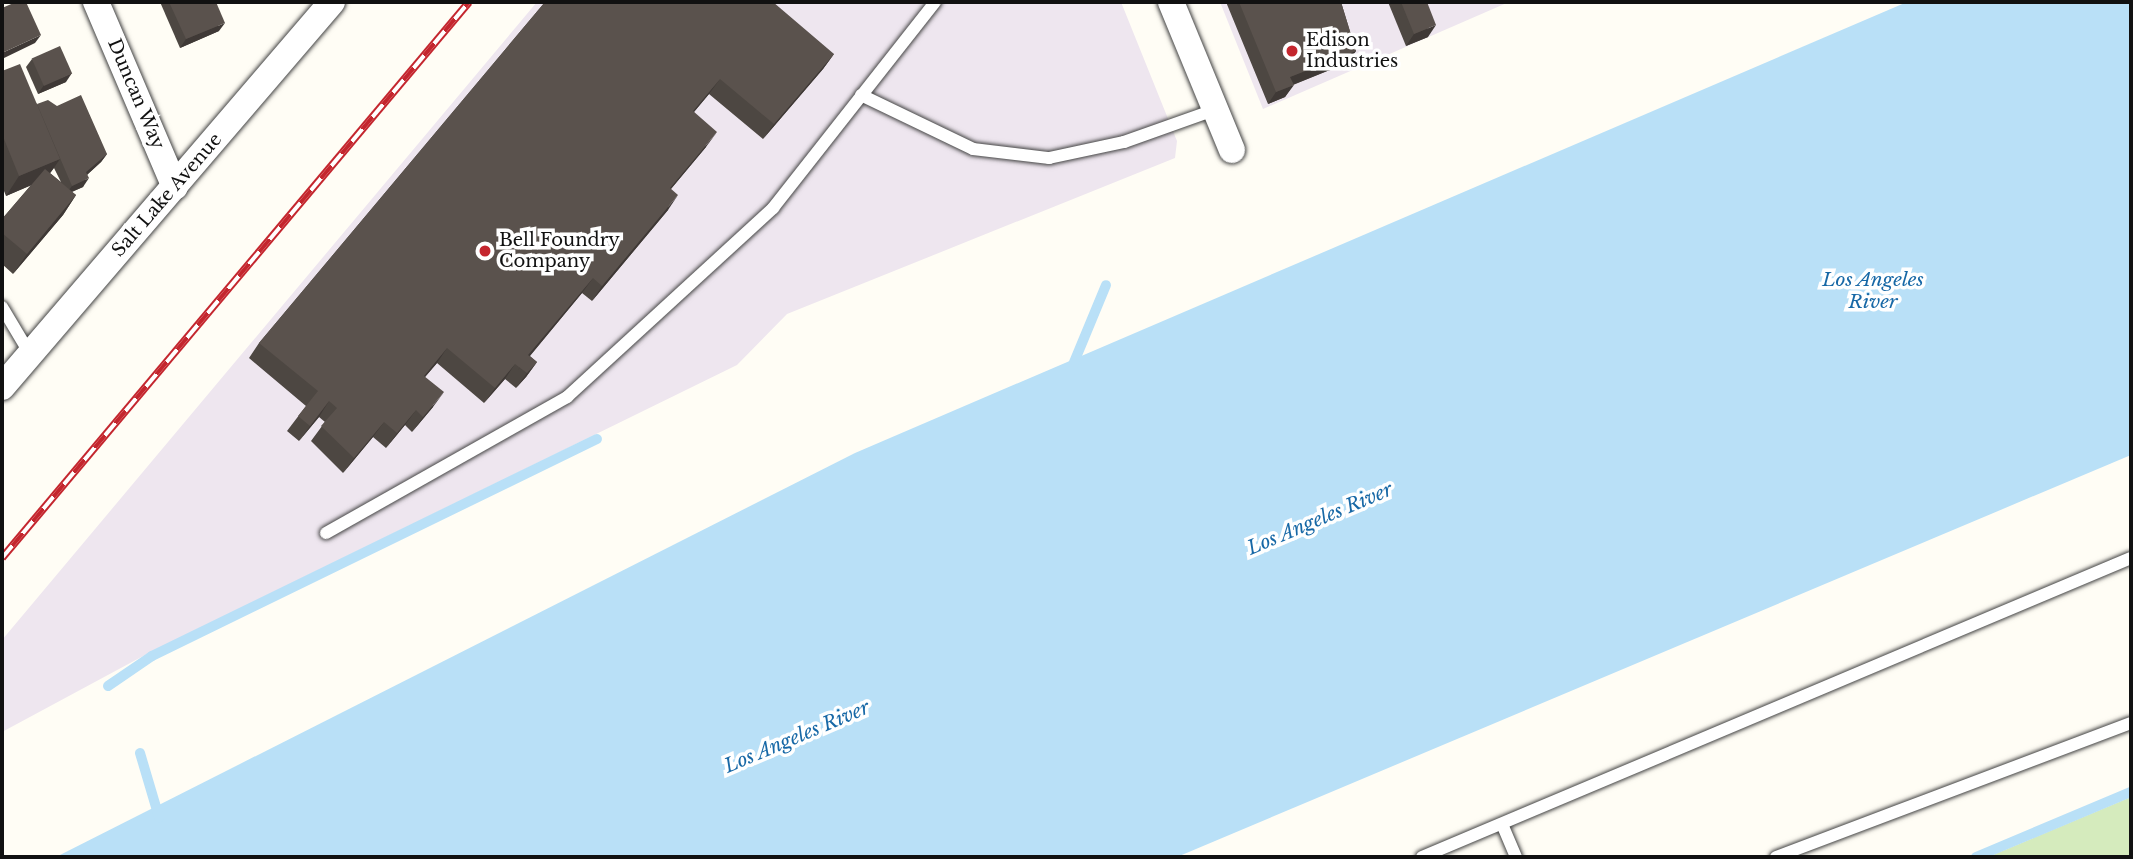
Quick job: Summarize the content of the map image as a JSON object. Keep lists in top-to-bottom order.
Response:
{
  "streets": {
    "street": ["Duncan Way", "Salt Lake Avenue"]
  },
  "crossings": [
    ["Duncan Way", "Salt Lake Avenue"]
  ],
  "water": ["Los Angeles River"],
  "places": ["Edison Industries", "Bell Foundry Company"]
}
